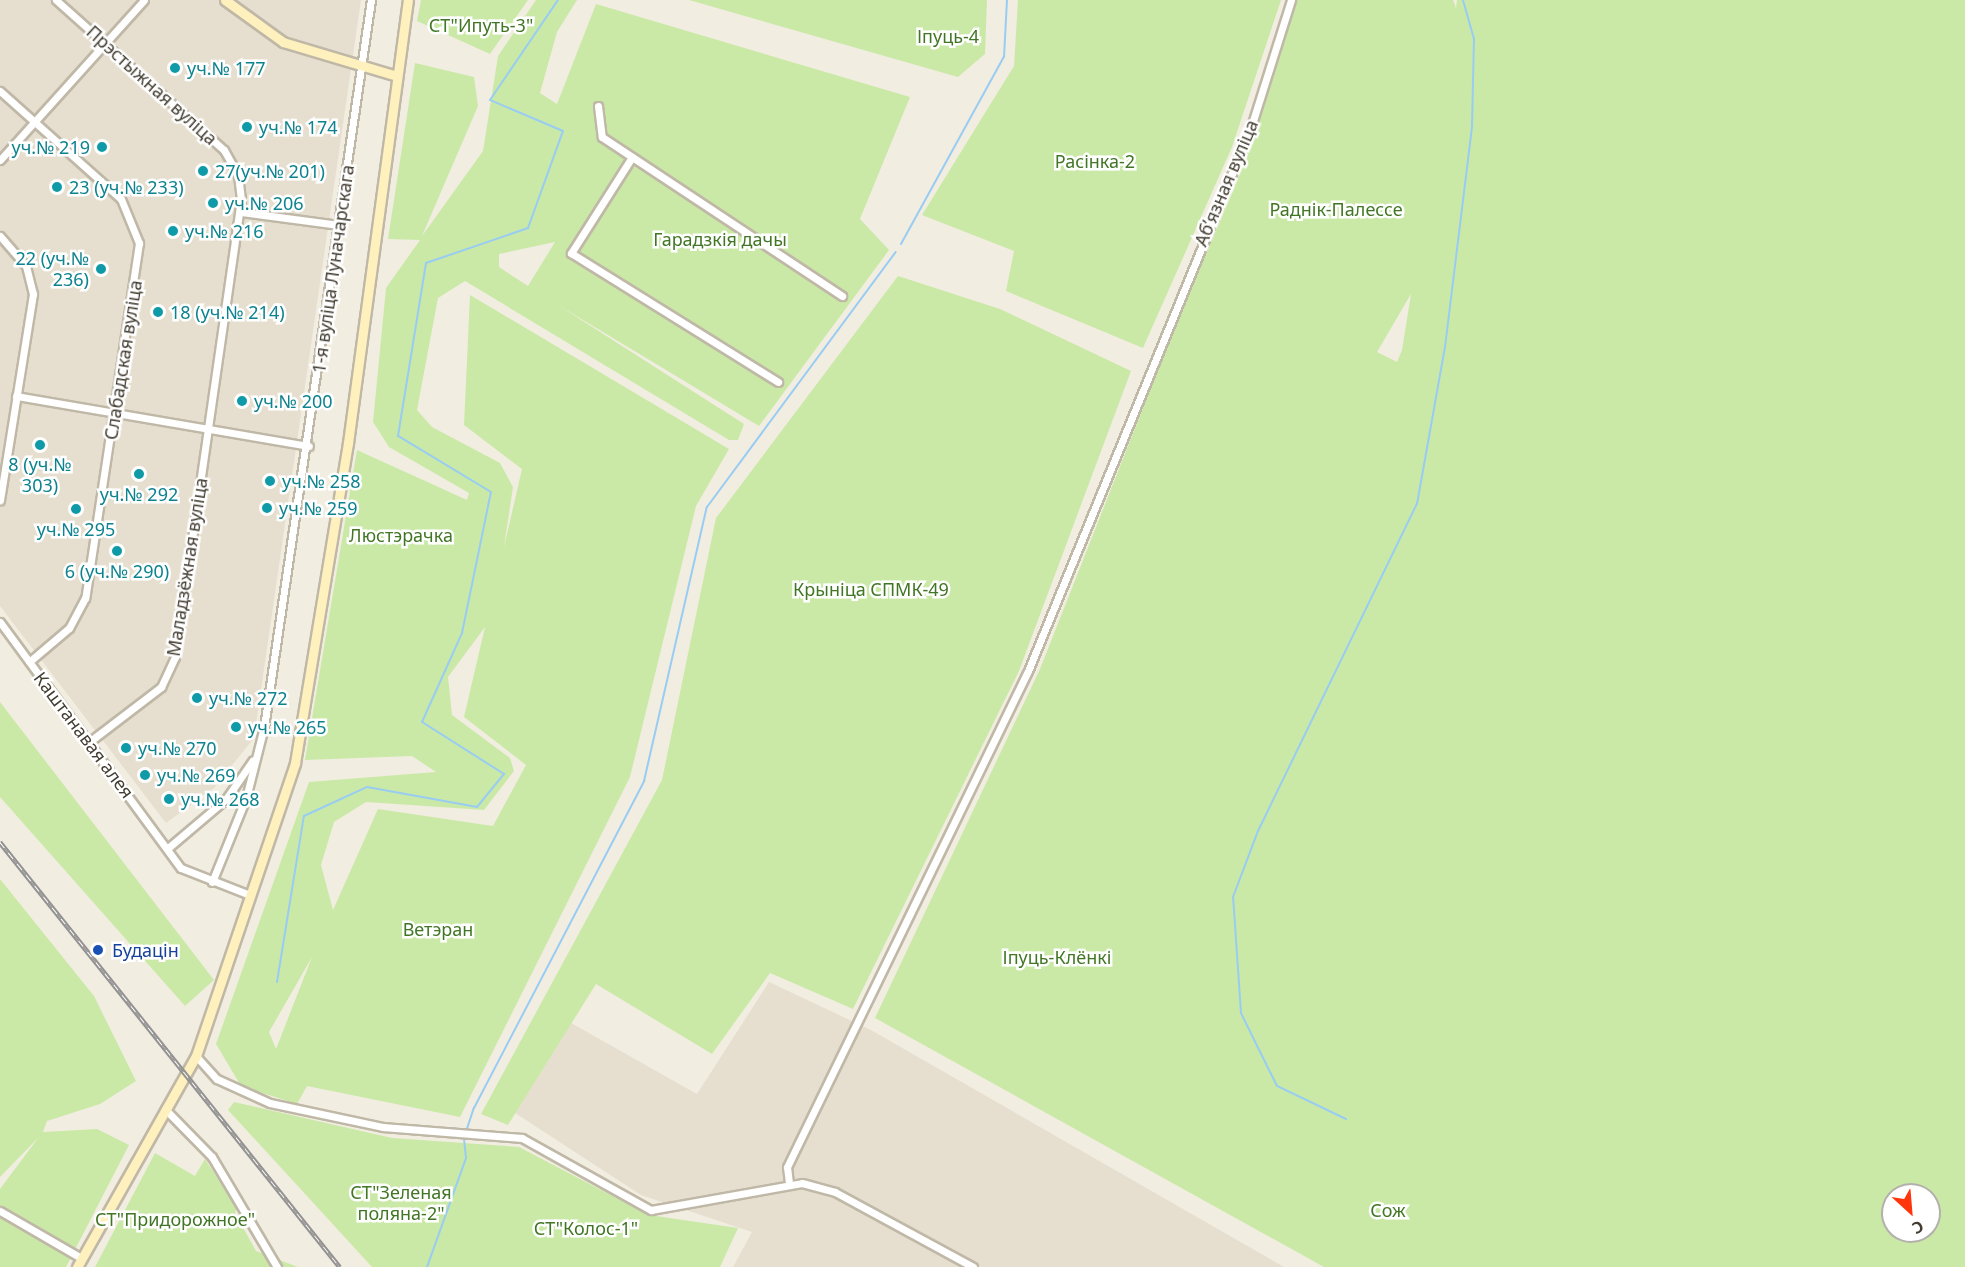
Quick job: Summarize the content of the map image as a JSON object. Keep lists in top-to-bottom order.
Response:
{
  "streets": {
    "street": [
      "Прэстыжная вуліца",
      "Абʼязная вуліца",
      "1-я вуліца Луначарскага",
      "Слабадская вуліца",
      "Маладзёжная вуліца",
      "Каштанавая алея"
    ]
  },
  "crossings": [
    ["Прэстыжная вуліца", "Маладзёжная вуліца"],
    ["Слабадская вуліца", "Каштанавая алея"],
    ["Маладзёжная вуліца", "Каштанавая алея"]
  ],
  "parks": [
    "СТ\"Ипуть-3\"",
    "Іпуць-4",
    "Расінка-2",
    "Раднік-Палессе",
    "Гарадзкія дачы",
    "Люстэрачка",
    "Крыніца СПМК-49",
    "Ветэран",
    "Іпуць-Клёнкі",
    "СТ\"Зеленая поляна-2\"",
    "Сож",
    "СТ\"Придорожное\"",
    "СТ\"Колос-1\""
  ],
  "places": [
    "уч.№ 177",
    "уч.№ 174",
    "уч.№ 219",
    "27(уч.№ 201)",
    "23 (уч.№ 233)",
    "уч.№ 206",
    "уч.№ 216",
    "22 (уч.№ 236)",
    "18 (уч.№ 214)",
    "уч.№ 200",
    "8 (уч.№ 303)",
    "уч.№ 292",
    "уч.№ 258",
    "уч.№ 259",
    "уч.№ 295",
    "6 (уч.№ 290)",
    "уч.№ 272",
    "уч.№ 265",
    "уч.№ 270",
    "уч.№ 269",
    "уч.№ 268",
    "Будацін"
  ],
  "north": "bottom right"
}
